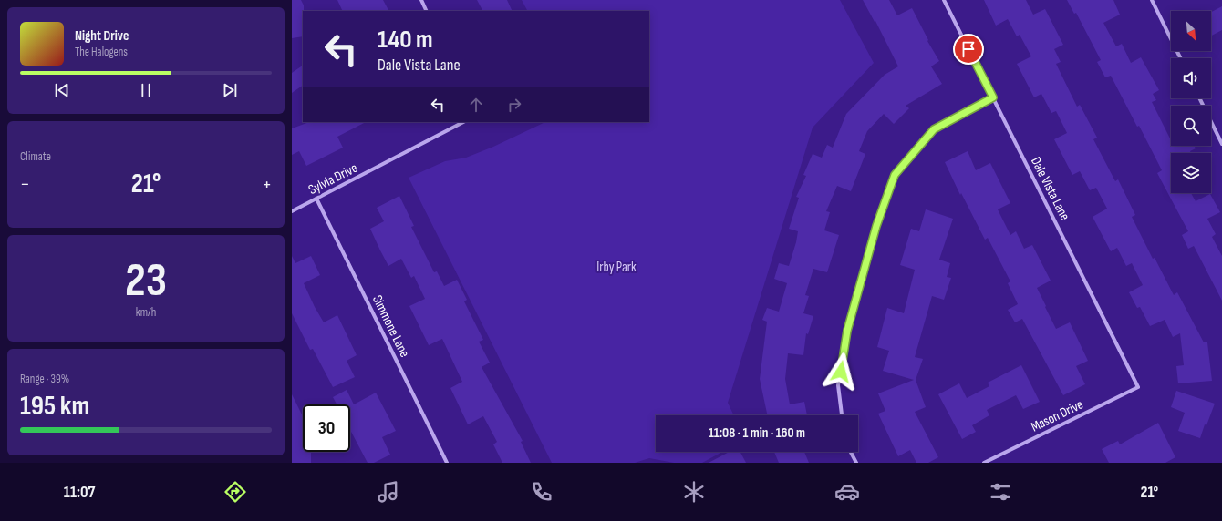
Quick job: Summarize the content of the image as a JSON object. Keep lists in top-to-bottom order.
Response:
{
  "streets": {
    "street": [
      "Sylvia Drive",
      "Dale Vista Lane",
      "Simmone Lane",
      "Mason Drive"
    ]
  },
  "crossings": [
    ["Sylvia Drive", "Simmone Lane"],
    ["Dale Vista Lane", "Mason Drive"]
  ],
  "parks": ["Irby Park"],
  "north": "bottom right",
  "page": {
    "turn": ["140 m", "Dale Vista Lane"],
    "song": ["Night Drive", "The Halogens"],
    "tile": [
      "Climate",
      ["23", "km/h"],
      ["Range · 39%", "195 km"]
    ],
    "heat": ["−", "21°", "+"],
    "limit": "30",
    "trip": "11:08 · 1 min · 160 m",
    "tabs": ["11:07", "21°"]
  }
}
